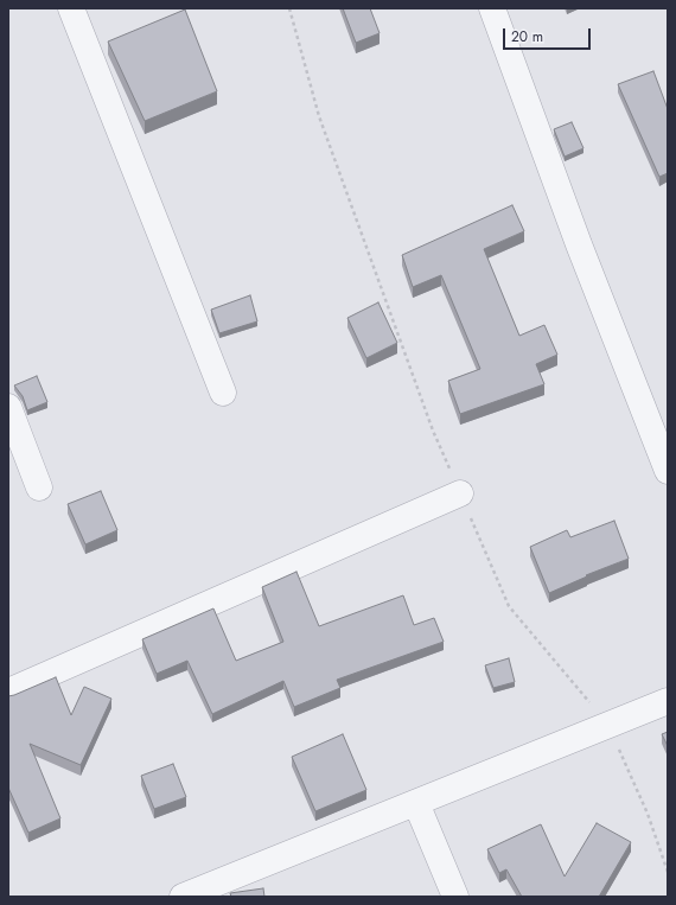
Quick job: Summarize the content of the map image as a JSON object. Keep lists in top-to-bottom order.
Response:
{
  "scale_bar": "20 m"
}
